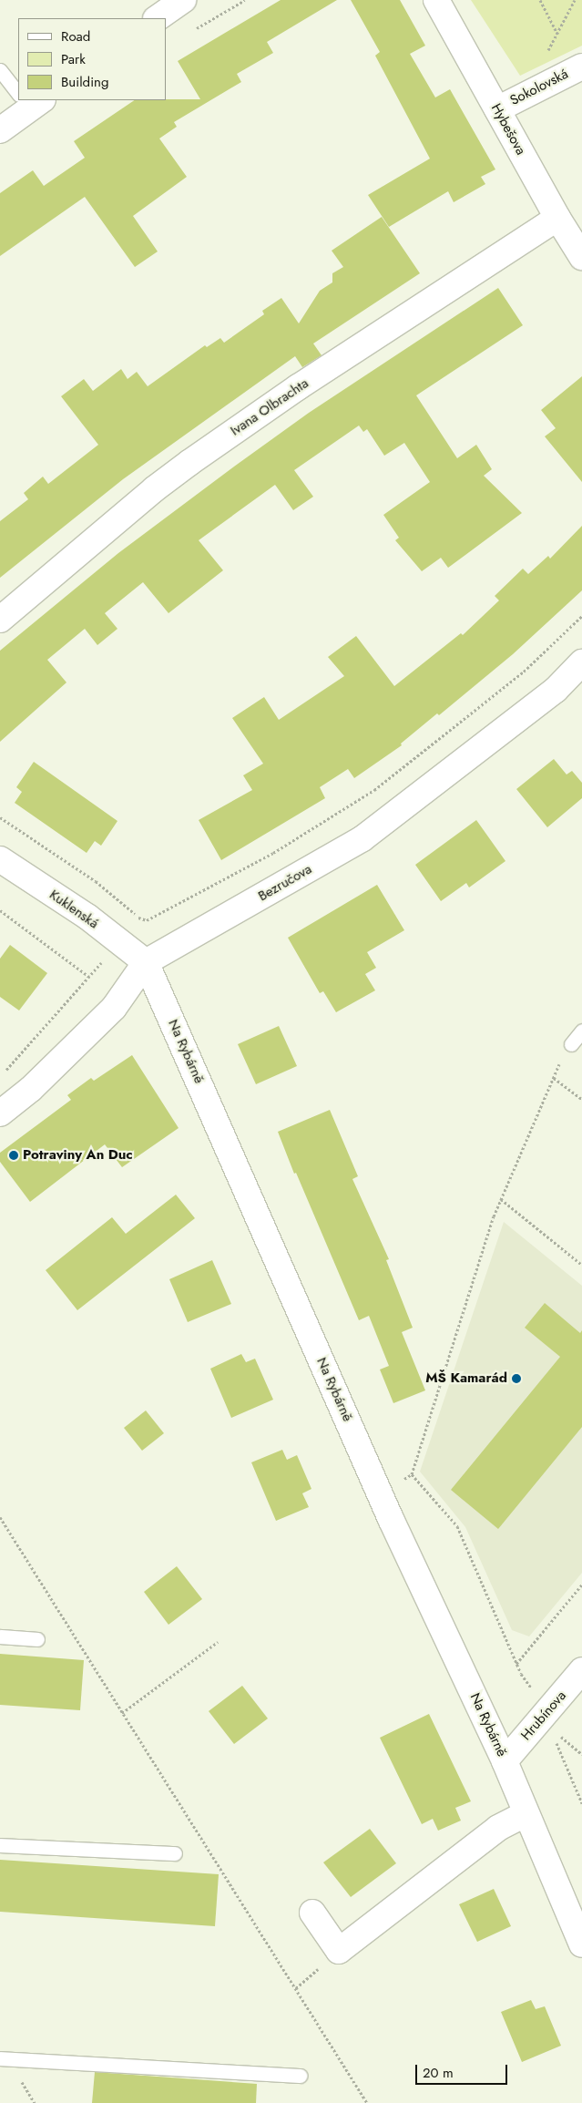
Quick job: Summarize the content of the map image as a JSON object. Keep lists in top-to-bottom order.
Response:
{
  "streets": {
    "street": [
      "Sokolovská",
      "Hybešova",
      "Ivana Olbrachta",
      "Bezručova",
      "Kuklenská",
      "Na Rybárně",
      "Hrubínova"
    ]
  },
  "crossings": [
    ["Sokolovská", "Hybešova"],
    ["Hybešova", "Ivana Olbrachta"],
    ["Bezručova", "Kuklenská"],
    ["Bezručova", "Na Rybárně"],
    ["Kuklenská", "Na Rybárně"],
    ["Na Rybárně", "Hrubínova"]
  ],
  "places": ["Potraviny An Duc", "MŠ Kamarád"],
  "legend": ["Road", "Park", "Building"],
  "scale_bar": "20 m"
}
